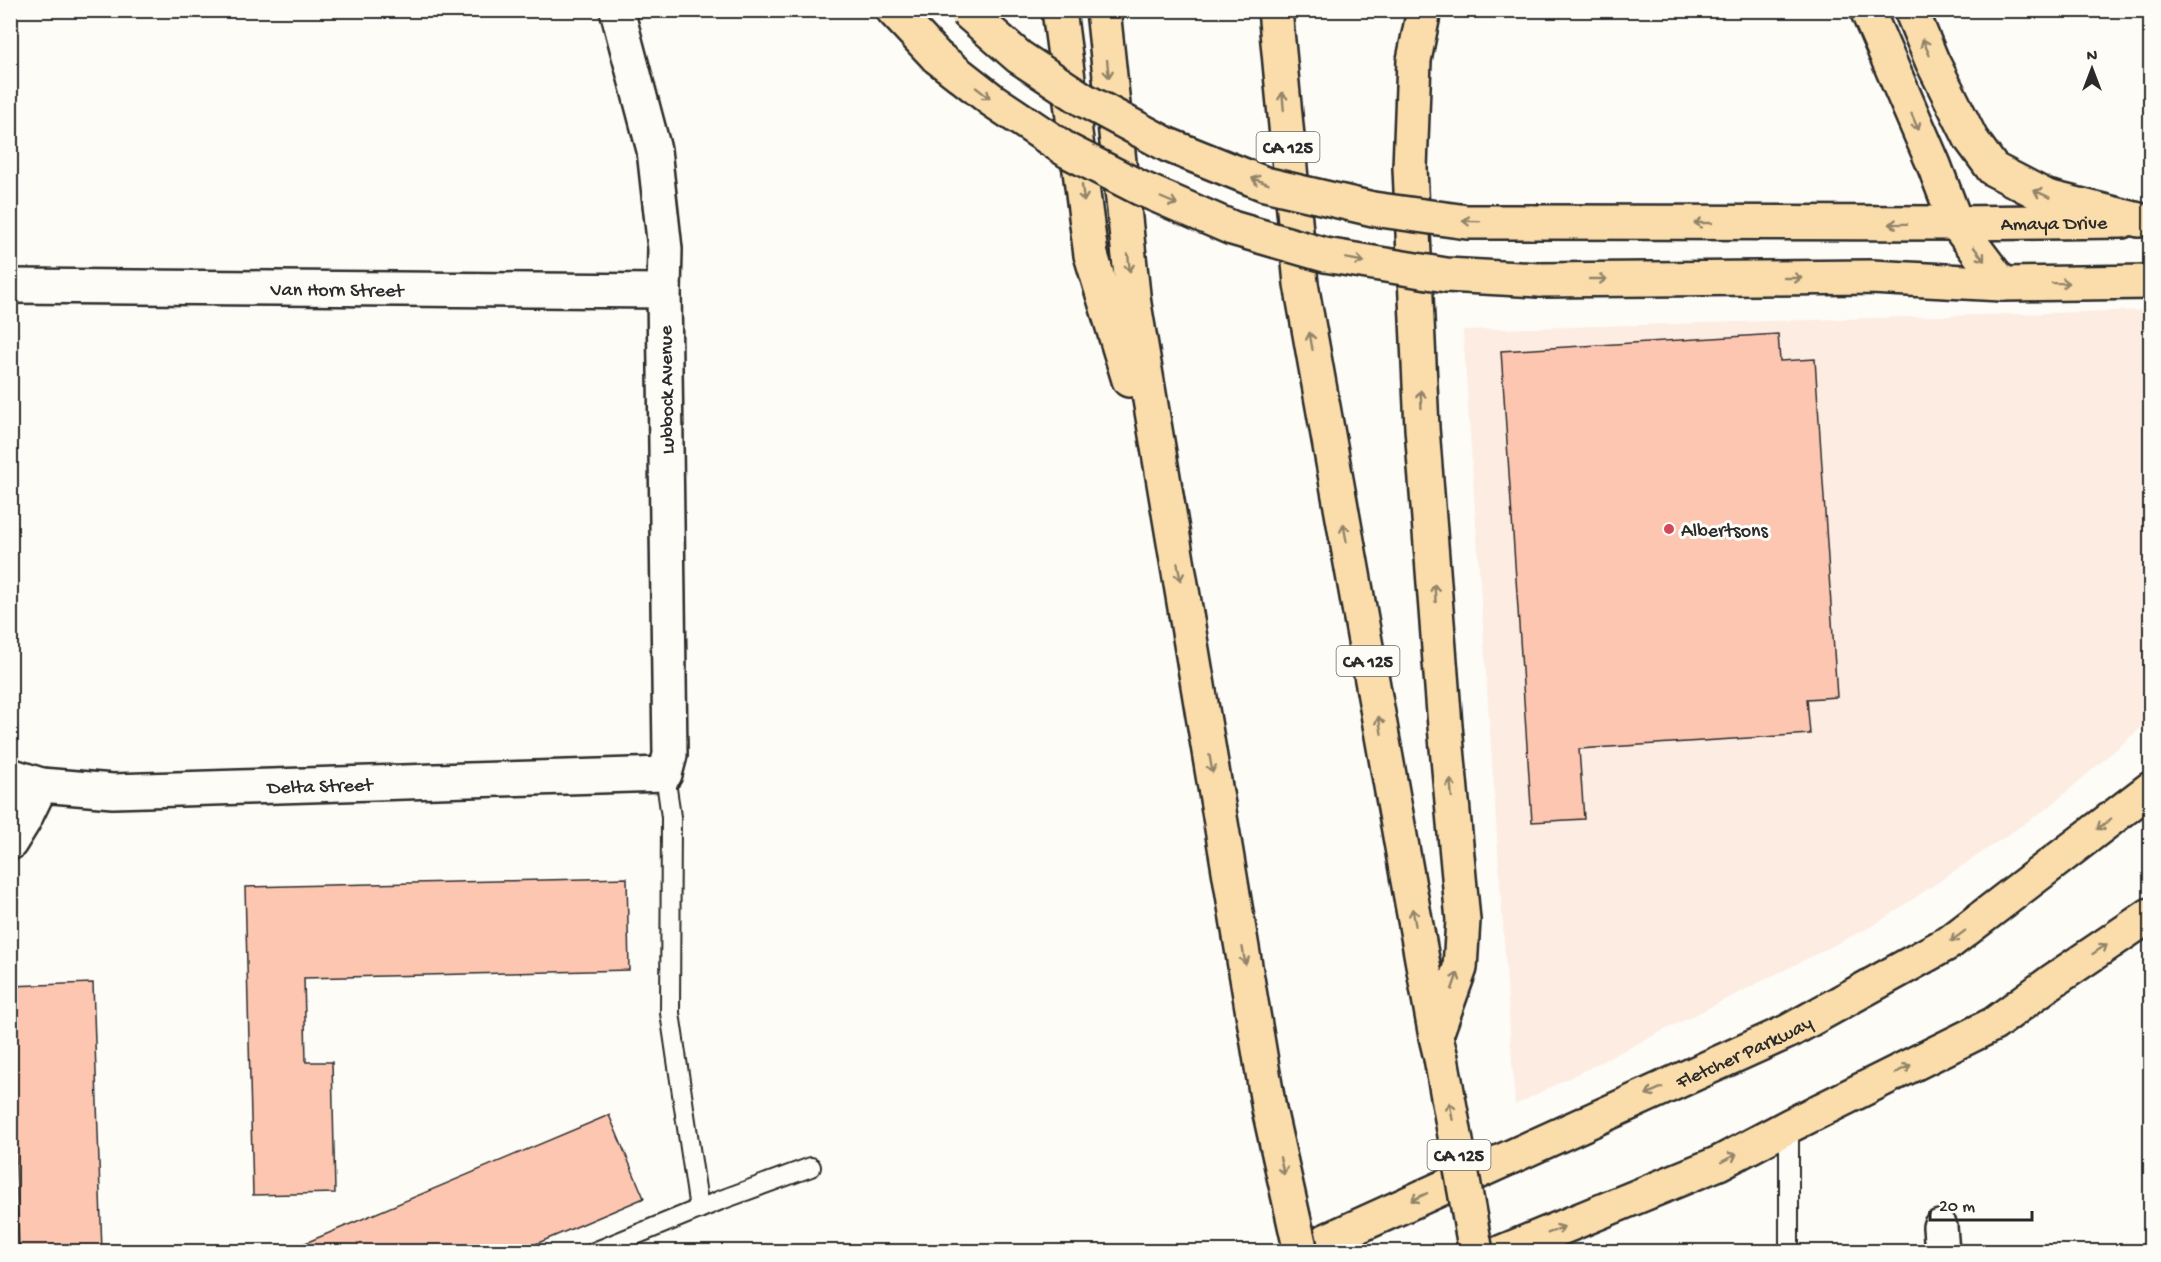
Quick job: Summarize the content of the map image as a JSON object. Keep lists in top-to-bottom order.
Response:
{
  "streets": {
    "main road": ["CA 125", "Amaya Drive", "Fletcher Parkway"],
    "street": ["Van Horn Street", "Lubbock Avenue", "Delta Street"]
  },
  "crossings": [
    ["Van Horn Street", "Lubbock Avenue"],
    ["Lubbock Avenue", "Delta Street"]
  ],
  "places": ["Albertsons"],
  "scale_bar": "20 m",
  "north": "top"
}
